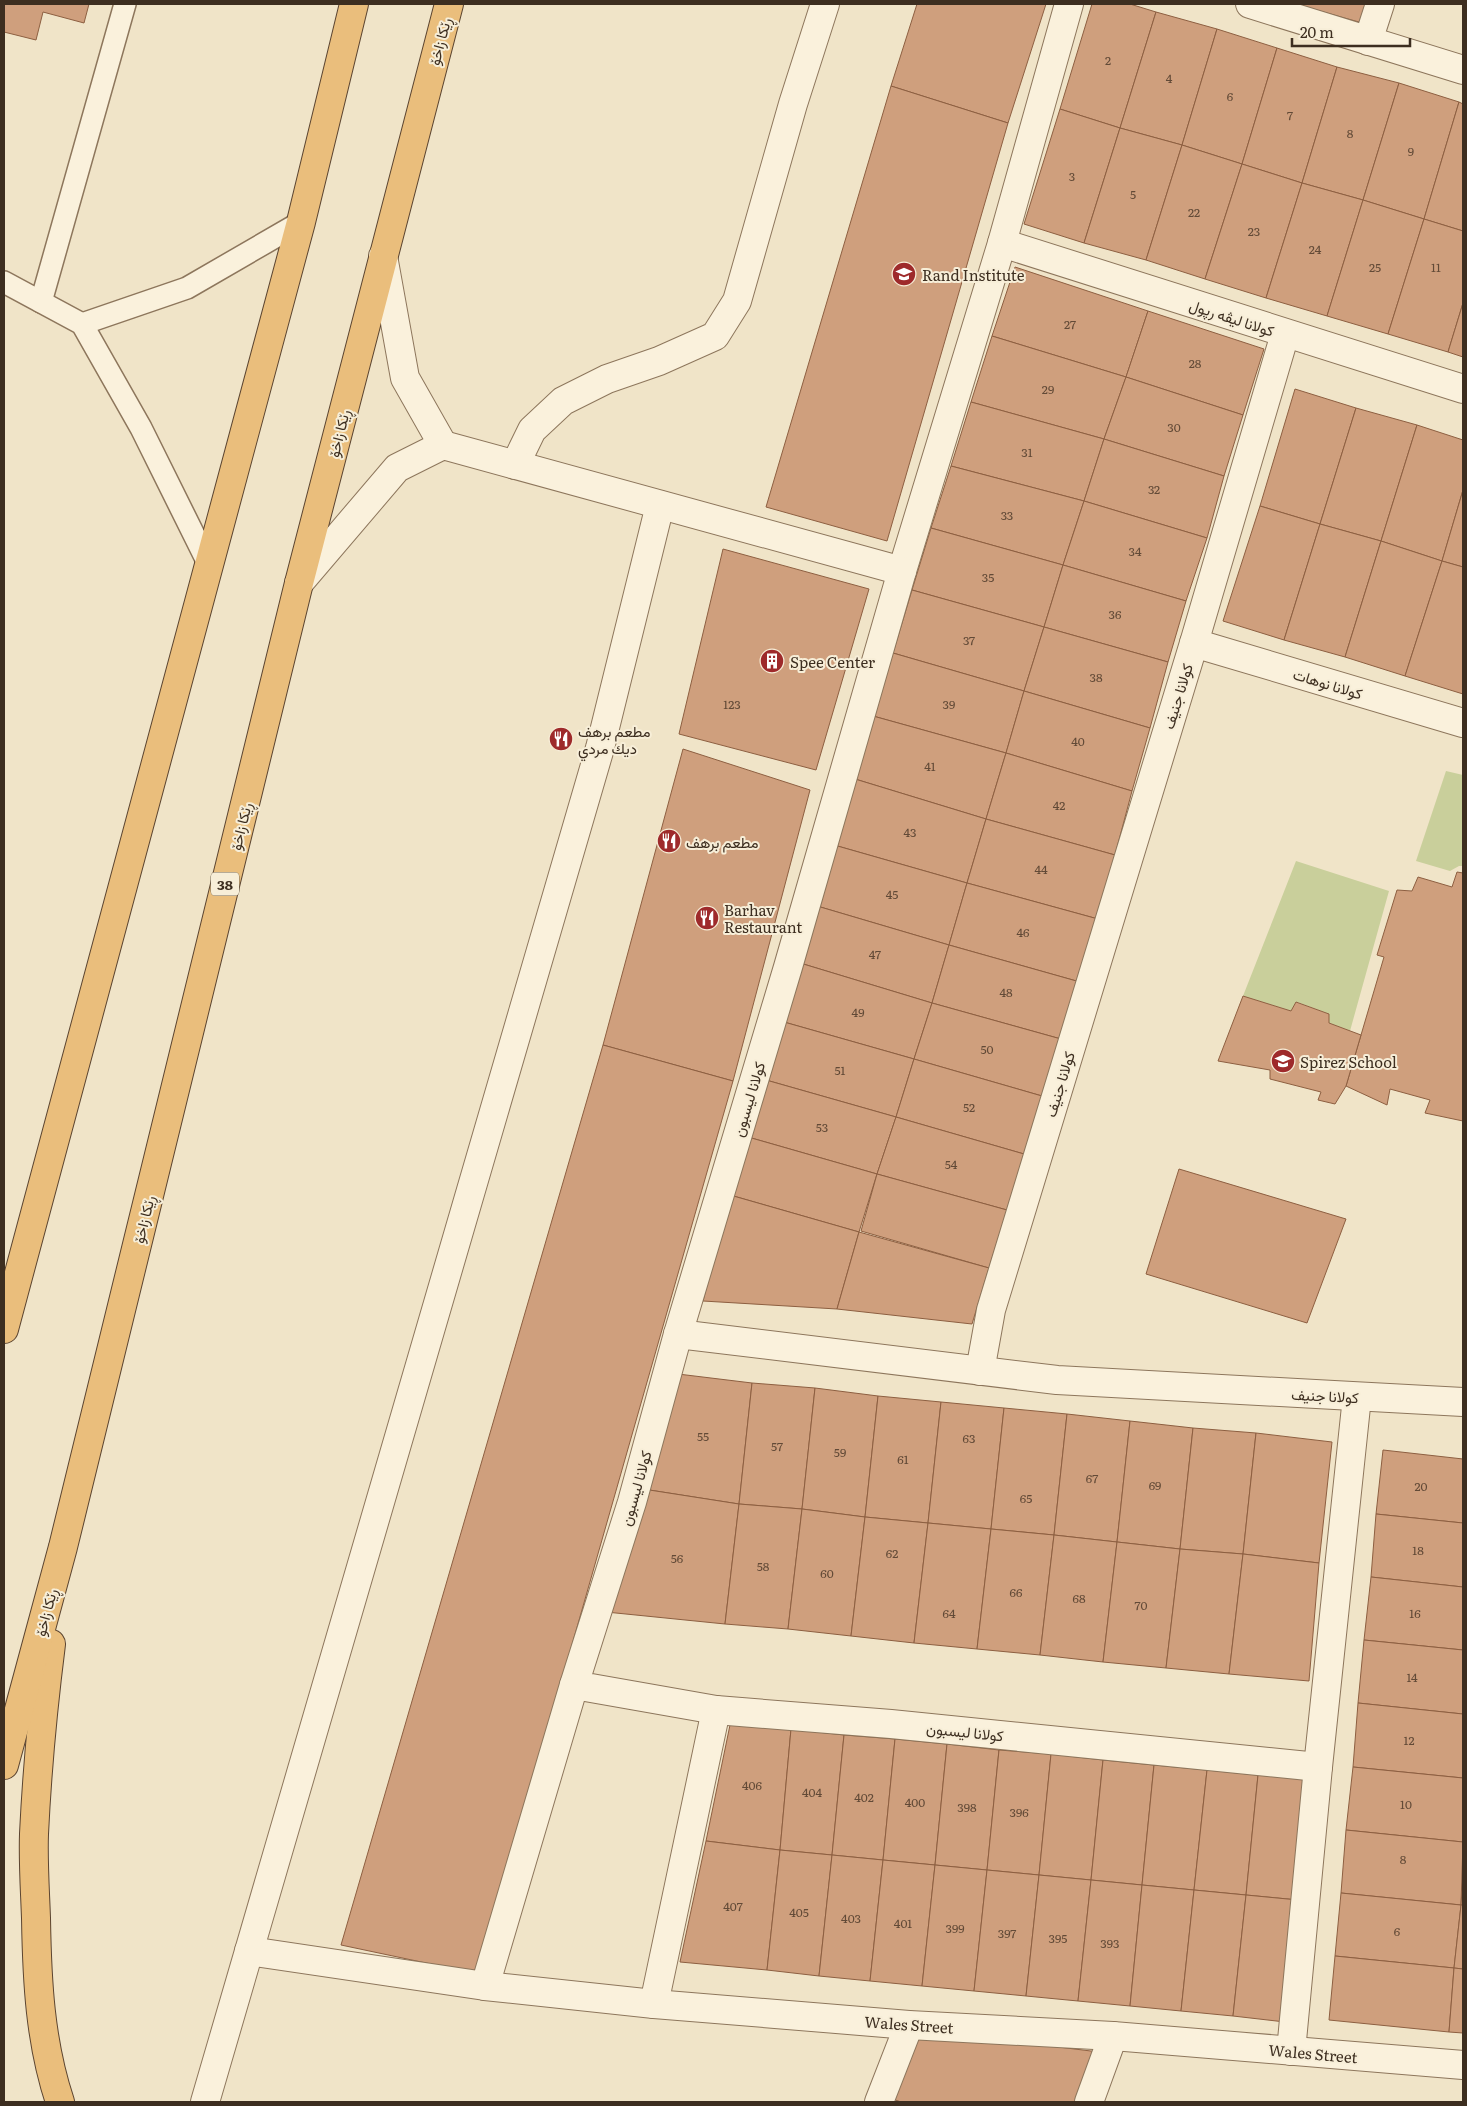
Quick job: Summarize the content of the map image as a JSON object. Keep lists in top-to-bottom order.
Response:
{
  "streets": {
    "highway": ["ڕێکا زاخۆ", "38"],
    "street": [
      "كولانا ليڤه رپول",
      "كولانا نوهات",
      "كولانا جنيف",
      "كولانا ليسبون",
      "Wales Street"
    ]
  },
  "crossings": [
    ["كولانا ليڤه رپول", "كولانا جنيف"],
    ["كولانا ليڤه رپول", "كولانا ليسبون"],
    ["كولانا نوهات", "كولانا جنيف"]
  ],
  "places": {
    "school or university": ["Rand Institute", "Spirez School"],
    "building": ["Spee Center"],
    "restaurant": ["مطعم برهف ديك مردي", "مطعم برهف", "Barhav Restaurant"]
  },
  "house_numbers": [
    "2",
    "4",
    "6",
    "7",
    "8",
    "9",
    "3",
    "5",
    "22",
    "23",
    "24",
    "25",
    "11",
    "27",
    "28",
    "29",
    "30",
    "31",
    "32",
    "33",
    "34",
    "35",
    "36",
    "37",
    "38",
    "123",
    "39",
    "40",
    "41",
    "42",
    "43",
    "44",
    "45",
    "46",
    "47",
    "48",
    "49",
    "50",
    "51",
    "52",
    "53",
    "54",
    "55",
    "63",
    "57",
    "59",
    "61",
    "67",
    "69",
    "20",
    "65",
    "18",
    "62",
    "56",
    "58",
    "60",
    "66",
    "68",
    "70",
    "64",
    "16",
    "14",
    "12",
    "406",
    "404",
    "402",
    "400",
    "10",
    "398",
    "396",
    "8",
    "407",
    "405",
    "403",
    "401",
    "399",
    "6",
    "397",
    "395",
    "393"
  ],
  "scale_bar": "20 m"
}
